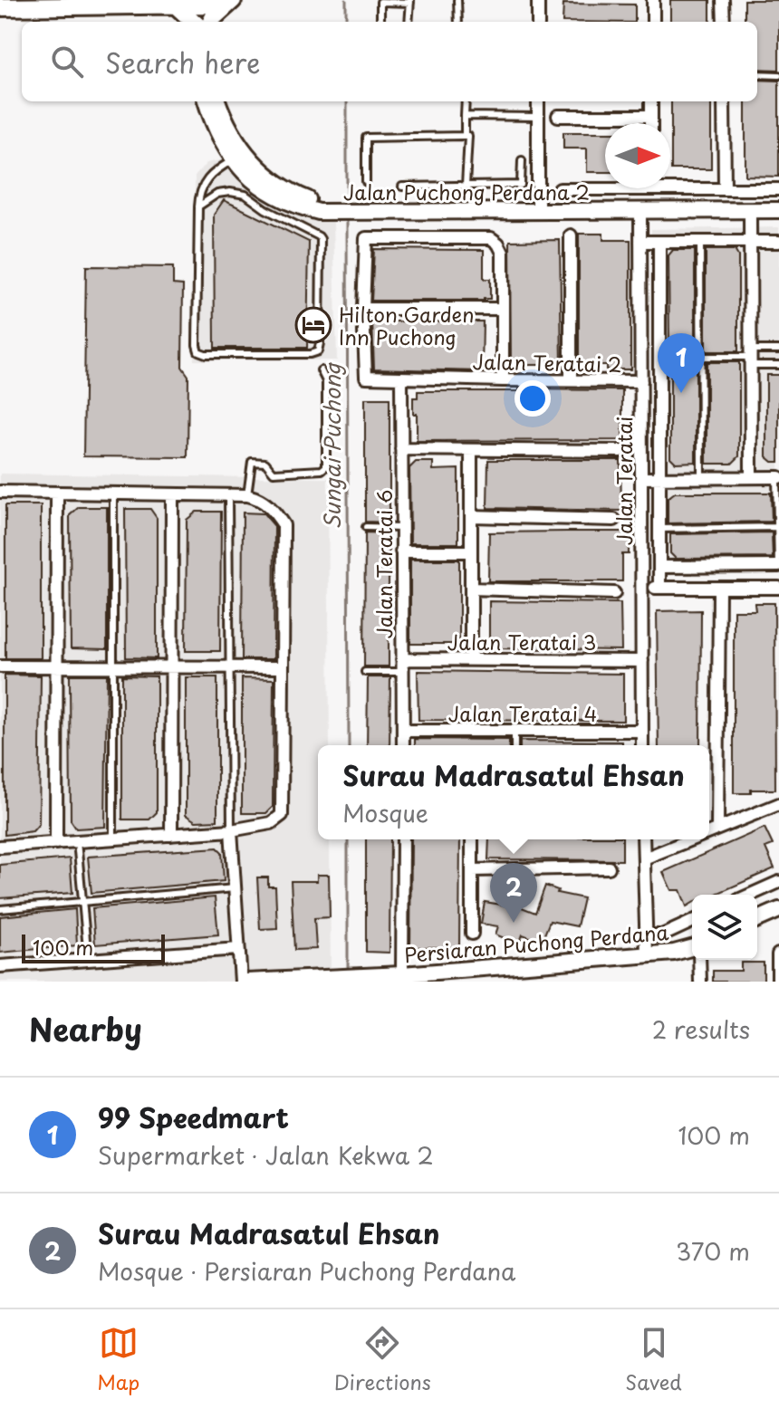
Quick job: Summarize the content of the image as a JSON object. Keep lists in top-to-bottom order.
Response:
{
  "streets": {
    "street": [
      "Jalan Puchong Perdana 2",
      "Jalan Teratai 2",
      "Jalan Teratai",
      "Jalan Teratai 6",
      "Jalan Teratai 3",
      "Jalan Teratai 4",
      "Persiaran Puchong Perdana"
    ]
  },
  "crossings": [
    ["Jalan Puchong Perdana 2", "Jalan Teratai"],
    ["Jalan Teratai 2", "Jalan Teratai"],
    ["Jalan Teratai 2", "Jalan Teratai 6"],
    ["Jalan Teratai", "Jalan Teratai 3"],
    ["Jalan Teratai", "Jalan Teratai 4"],
    ["Jalan Teratai 6", "Jalan Teratai 3"],
    ["Jalan Teratai 6", "Jalan Teratai 4"]
  ],
  "water": ["Sungai Puchong"],
  "places": {
    "hotel": ["Hilton Garden Inn Puchong"]
  },
  "scale_bar": "100 m",
  "north": "right",
  "page": {
    "search": "Search here",
    "pins": ["1", "2"],
    "popup": ["Surau Madrasatul Ehsan", "Mosque"],
    "scale": "100 m",
    "heading": ["Nearby", "2 results"],
    "list": [
      {
        "mark": "1",
        "name": "99 Speedmart",
        "note": "Supermarket · Jalan Kekwa 2",
        "value": "100 m"
      },
      {
        "mark": "2",
        "name": "Surau Madrasatul Ehsan",
        "note": "Mosque · Persiaran Puchong Perdana",
        "value": "370 m"
      }
    ],
    "nav": ["Map", "Directions", "Saved"]
  }
}
